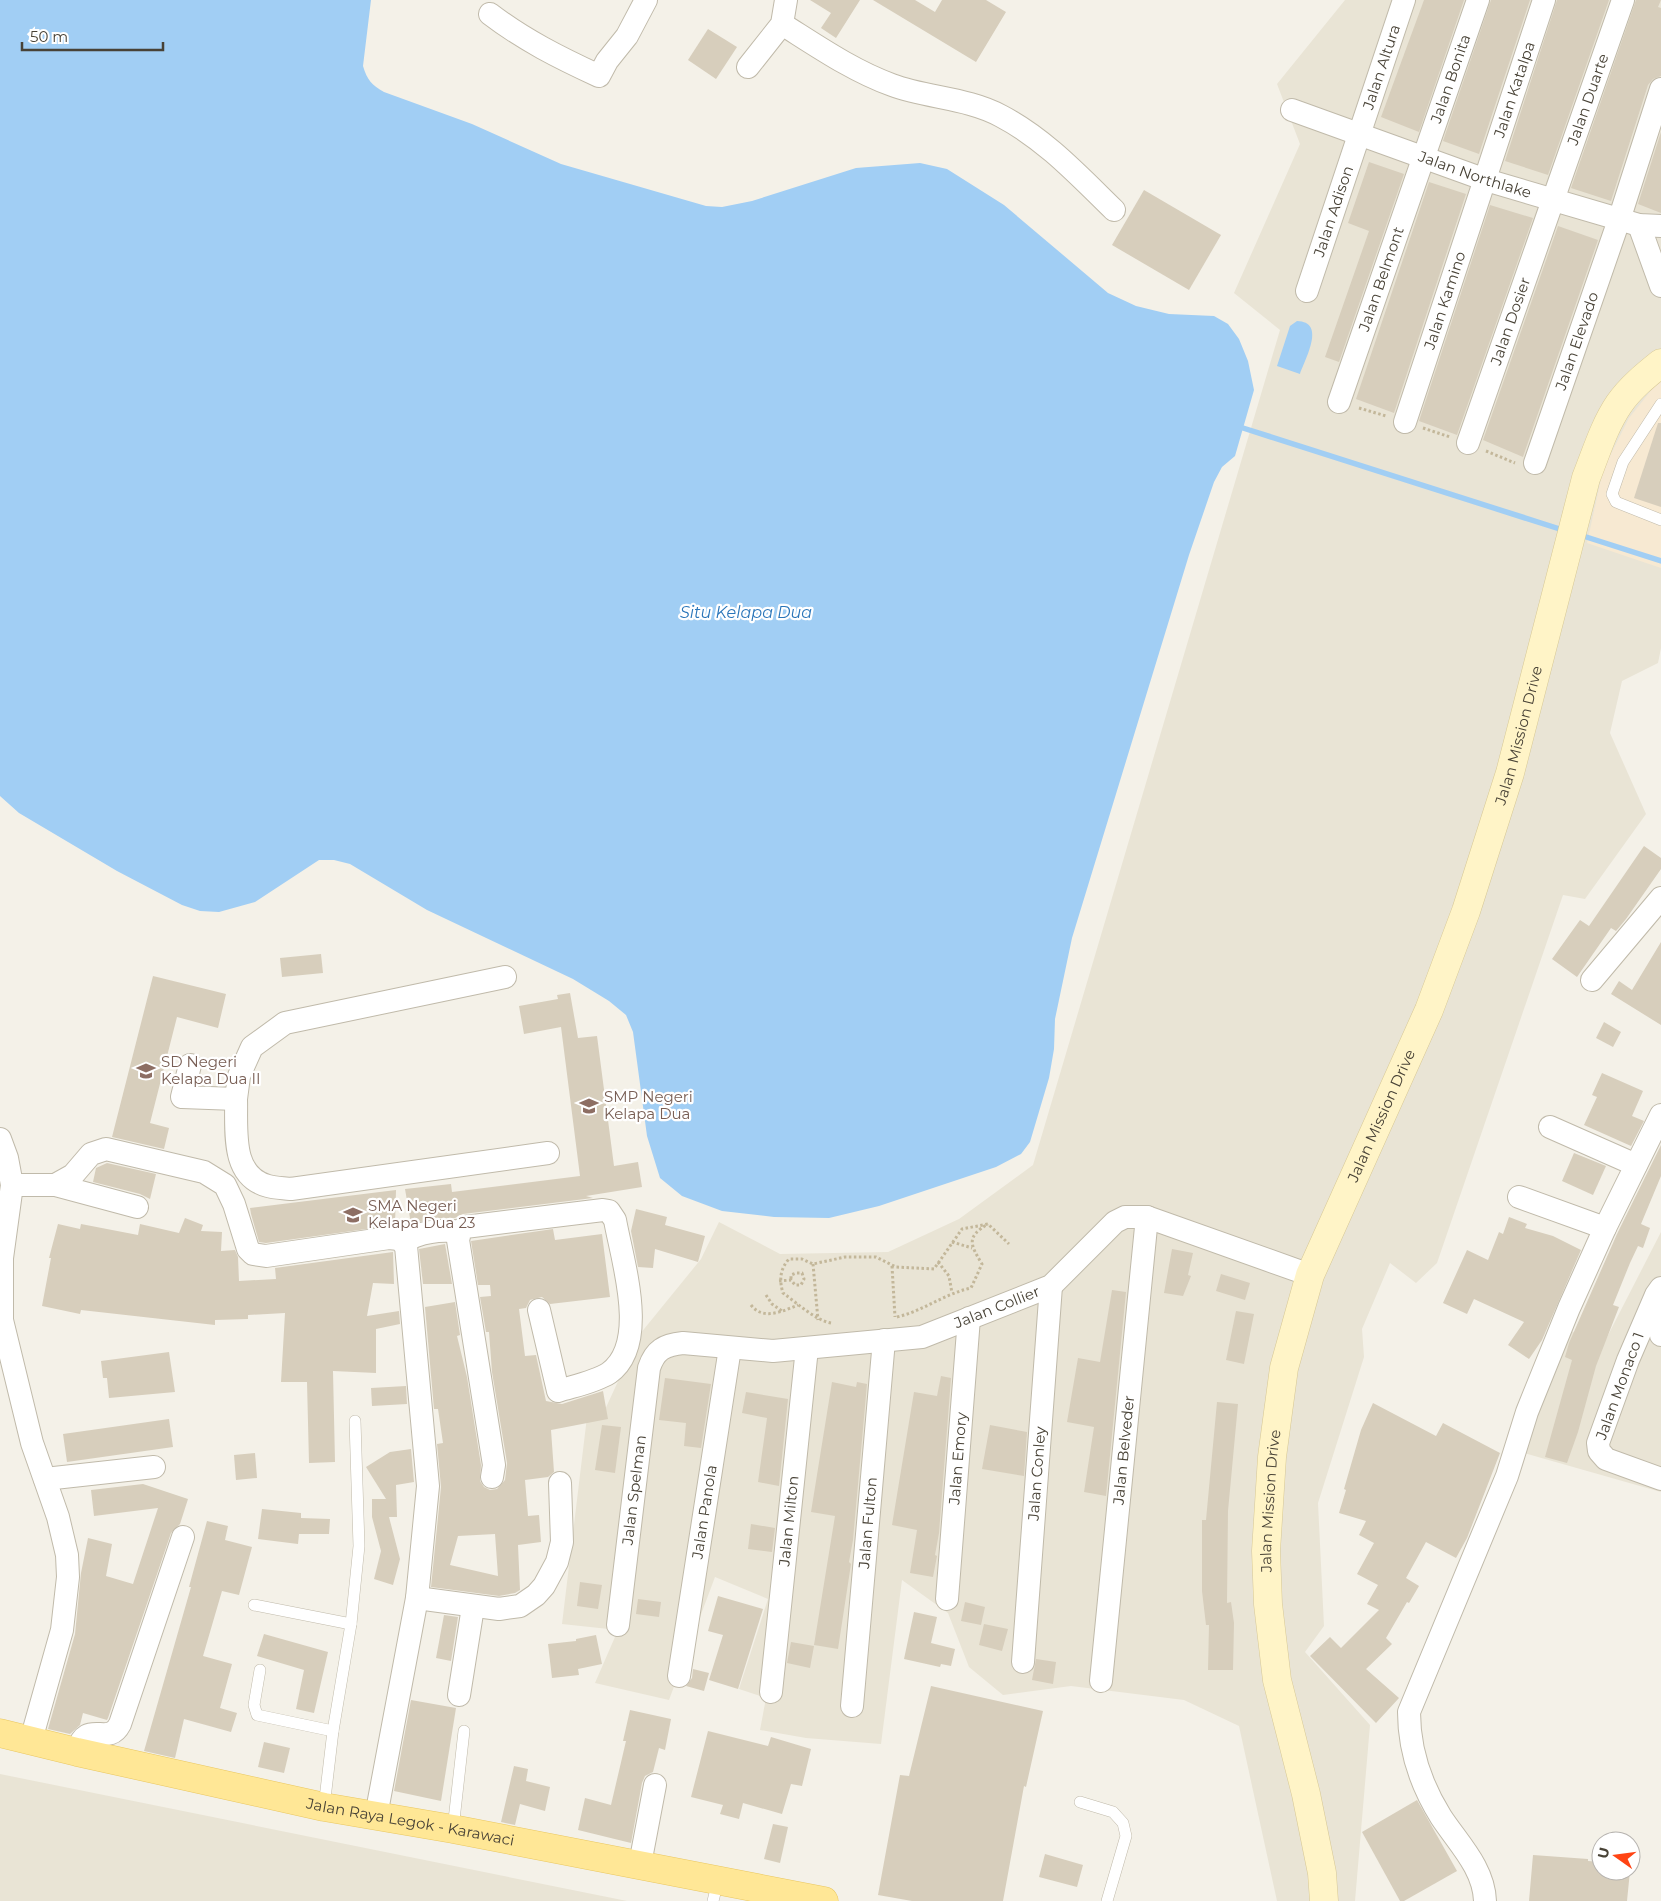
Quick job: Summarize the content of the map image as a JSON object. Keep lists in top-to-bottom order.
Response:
{
  "streets": {
    "main road": ["Jalan Raya Legok - Karawaci"],
    "street": [
      "Jalan Altura",
      "Jalan Bonita",
      "Jalan Katalpa",
      "Jalan Duarte",
      "Jalan Northlake",
      "Jalan Adison",
      "Jalan Belmont",
      "Jalan Kamino",
      "Jalan Dosier",
      "Jalan Elevado",
      "Jalan Mission Drive",
      "Jalan Collier",
      "Jalan Monaco 1",
      "Jalan Belveder",
      "Jalan Emory",
      "Jalan Conley",
      "Jalan Spelman",
      "Jalan Panola",
      "Jalan Milton",
      "Jalan Fulton"
    ]
  },
  "crossings": [
    ["Jalan Altura", "Jalan Northlake"],
    ["Jalan Altura", "Jalan Adison"],
    ["Jalan Bonita", "Jalan Northlake"],
    ["Jalan Bonita", "Jalan Belmont"],
    ["Jalan Katalpa", "Jalan Northlake"],
    ["Jalan Katalpa", "Jalan Kamino"],
    ["Jalan Duarte", "Jalan Northlake"],
    ["Jalan Duarte", "Jalan Dosier"],
    ["Jalan Northlake", "Jalan Adison"],
    ["Jalan Northlake", "Jalan Belmont"],
    ["Jalan Northlake", "Jalan Kamino"],
    ["Jalan Northlake", "Jalan Dosier"],
    ["Jalan Northlake", "Jalan Elevado"],
    ["Jalan Mission Drive", "Jalan Collier"],
    ["Jalan Collier", "Jalan Belveder"],
    ["Jalan Collier", "Jalan Emory"],
    ["Jalan Collier", "Jalan Conley"],
    ["Jalan Collier", "Jalan Spelman"],
    ["Jalan Collier", "Jalan Panola"],
    ["Jalan Collier", "Jalan Milton"],
    ["Jalan Collier", "Jalan Fulton"]
  ],
  "water": ["Situ Kelapa Dua"],
  "places": {
    "school or university": ["SD Negeri Kelapa Dua II", "SMP Negeri Kelapa Dua", "SMA Negeri Kelapa Dua 23"]
  },
  "scale_bar": "50 m",
  "north": "left"
}
